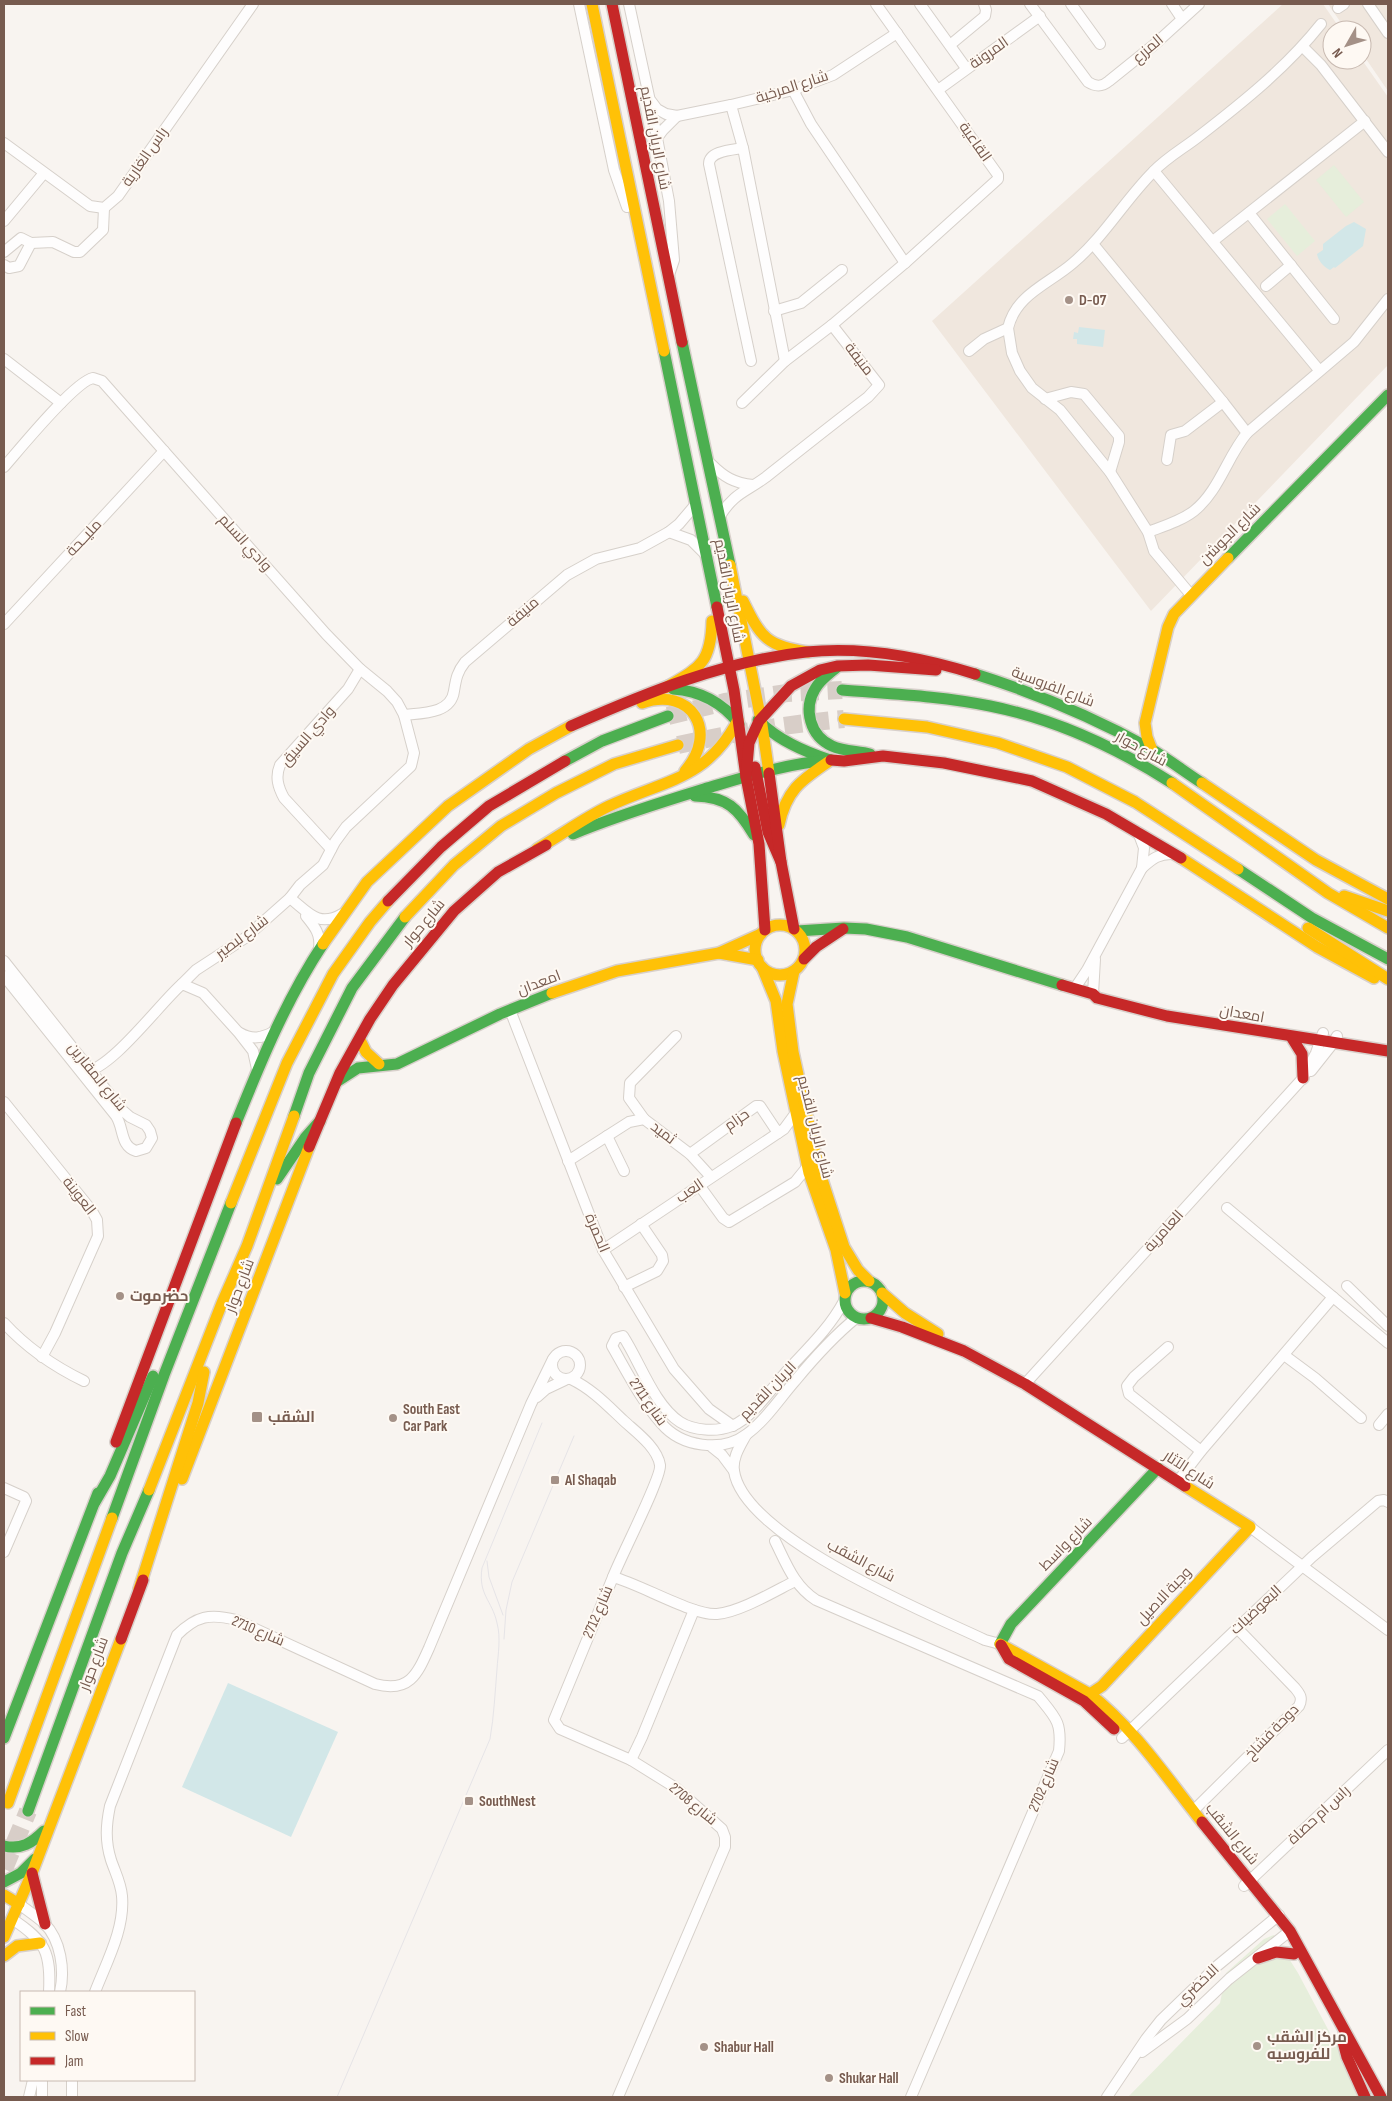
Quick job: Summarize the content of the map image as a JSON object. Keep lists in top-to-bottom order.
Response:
{
  "streets": {
    "main road": [
      "شارع الريان القديم",
      "شارع الجوشن",
      "شارع الفروسية",
      "شارع حوار",
      "امعدان",
      "شارع الآثار",
      "شارع واسط",
      "شارع الشقب",
      "وجبة الاصيل"
    ],
    "street": [
      "المزرع",
      "المرونة",
      "شارع المرخية",
      "القاعية",
      "راس الغارية",
      "منيفة",
      "مليــحة",
      "وادي السلم",
      "وادي السيق",
      "شارع لبصير",
      "شارع المقارين",
      "حزام",
      "ثميد",
      "العب",
      "العوينة",
      "العامرية",
      "الحمرة",
      "الريان القديم",
      "شارع 2711",
      "البعوضيات",
      "شارع 2712",
      "شارع 2710",
      "دوحة فشاخ",
      "شارع 2702",
      "شارع 2708",
      "راس ام حصاة",
      "الاخضري"
    ]
  },
  "crossings": [
    ["المزرع", "المرونة"],
    ["المرونة", "القاعية"],
    ["شارع المرخية", "القاعية"],
    ["شارع الريان القديم", "منيفة"],
    ["شارع الريان القديم", "شارع الفروسية"],
    ["شارع الريان القديم", "امعدان"],
    ["شارع الريان القديم", "العب"],
    ["شارع الريان القديم", "الريان القديم"],
    ["شارع الريان القديم", "شارع الآثار"],
    ["القاعية", "منيفة"],
    ["منيفة", "وادي السلم"],
    ["شارع الجوشن", "شارع الفروسية"],
    ["مليــحة", "وادي السلم"],
    ["وادي السلم", "وادي السيق"],
    ["وادي السلم", "شارع لبصير"],
    ["وادي السيق", "شارع لبصير"],
    ["شارع حوار", "امعدان"],
    ["شارع لبصير", "شارع المقارين"],
    ["امعدان", "الحمرة"],
    ["حزام", "ثميد"],
    ["حزام", "العب"],
    ["ثميد", "العب"],
    ["ثميد", "الحمرة"],
    ["العب", "الحمرة"],
    ["العامرية", "شارع الآثار"],
    ["الحمرة", "الريان القديم"],
    ["الريان القديم", "شارع 2711"],
    ["الريان القديم", "شارع الآثار"],
    ["الريان القديم", "شارع الشقب"],
    ["شارع 2711", "شارع الشقب"],
    ["شارع الآثار", "شارع واسط"],
    ["شارع الآثار", "وجبة الاصيل"],
    ["شارع الآثار", "البعوضيات"],
    ["شارع واسط", "شارع الشقب"],
    ["شارع الشقب", "وجبة الاصيل"],
    ["شارع الشقب", "البعوضيات"],
    ["شارع الشقب", "دوحة فشاخ"],
    ["شارع الشقب", "راس ام حصاة"],
    ["شارع الشقب", "الاخضري"],
    ["البعوضيات", "دوحة فشاخ"],
    ["شارع 2712", "شارع 2702"],
    ["شارع 2712", "شارع 2708"]
  ],
  "places": {
    "other": [
      "D-07",
      "حضرموت",
      "South East Car Park",
      "مركز الشقب للفروسيه",
      "Shabur Hall",
      "Shukar Hall"
    ],
    "transit": ["الشقب", "Al Shaqab", "SouthNest"]
  },
  "legend": ["Fast", "Slow", "Jam"],
  "north": "bottom left"
}
